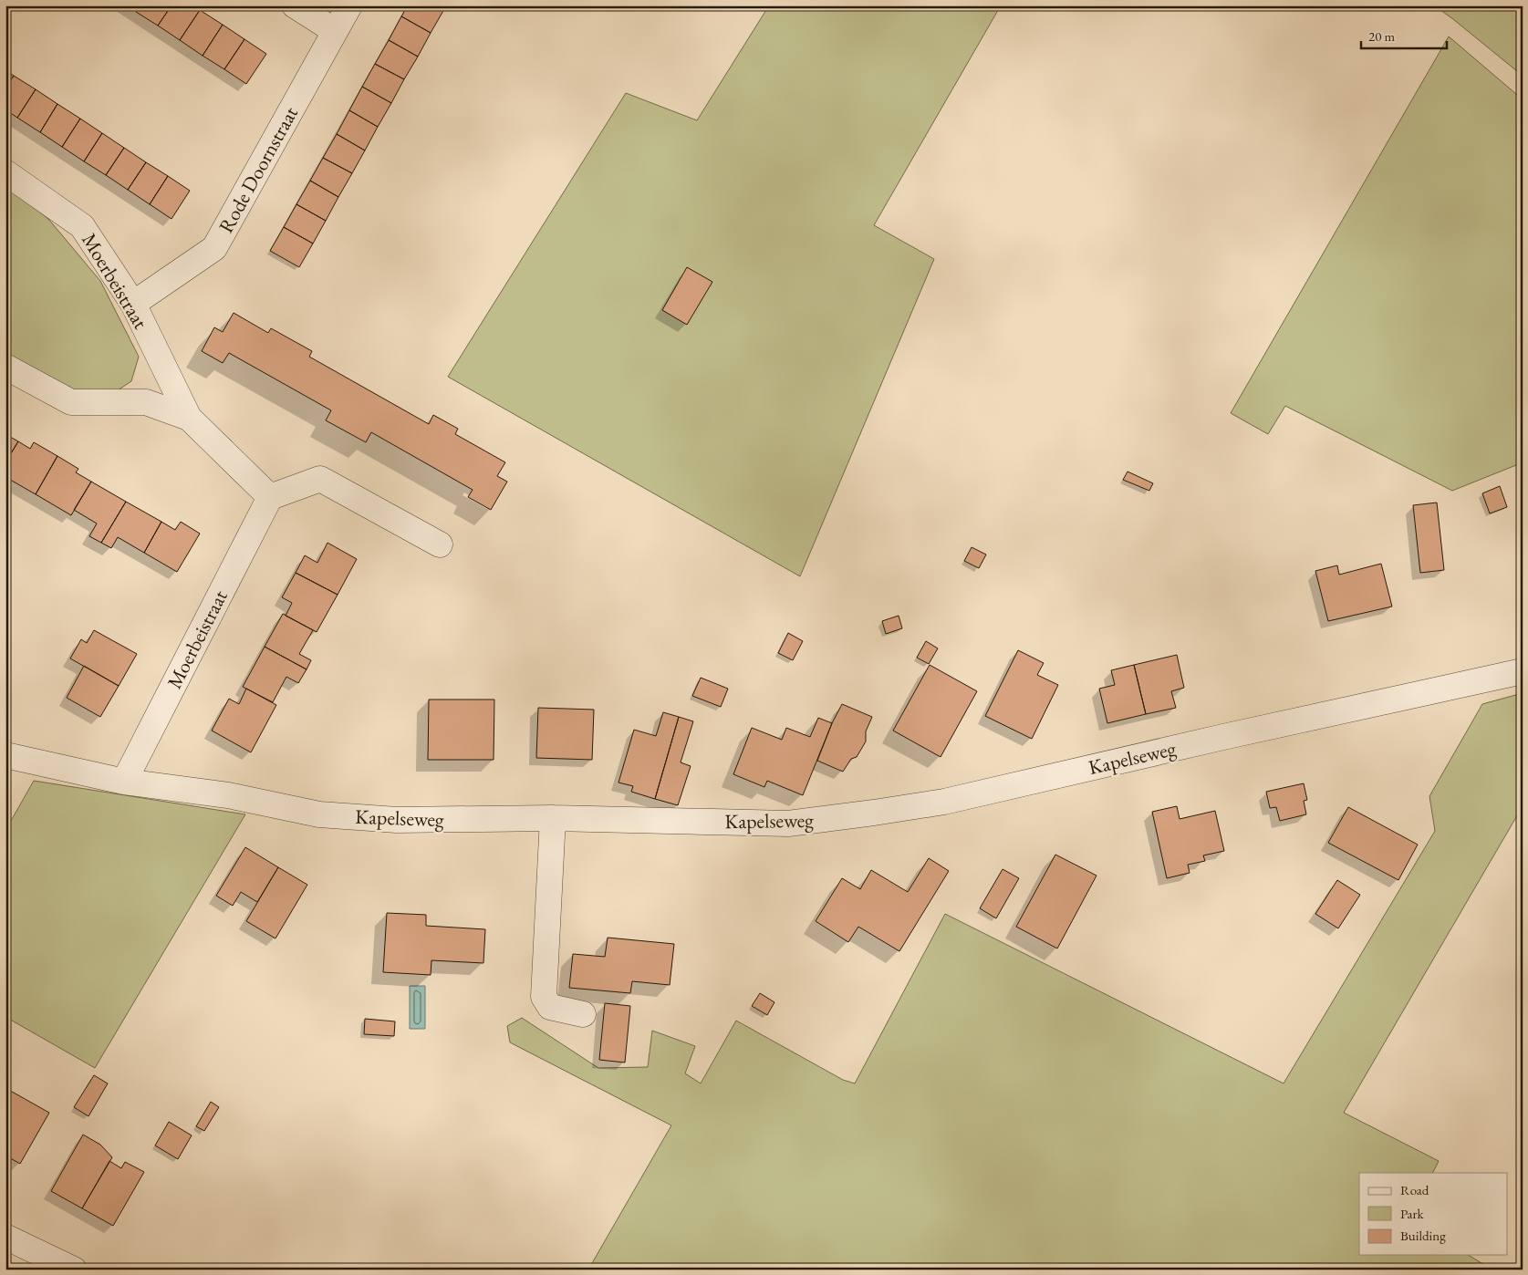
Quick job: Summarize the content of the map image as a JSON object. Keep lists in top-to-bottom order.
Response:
{
  "streets": {
    "street": ["Rode Doornstraat", "Moerbeistraat", "Kapelseweg"]
  },
  "crossings": [
    ["Rode Doornstraat", "Moerbeistraat"],
    ["Moerbeistraat", "Kapelseweg"]
  ],
  "legend": ["Road", "Park", "Building"],
  "scale_bar": "20 m"
}
